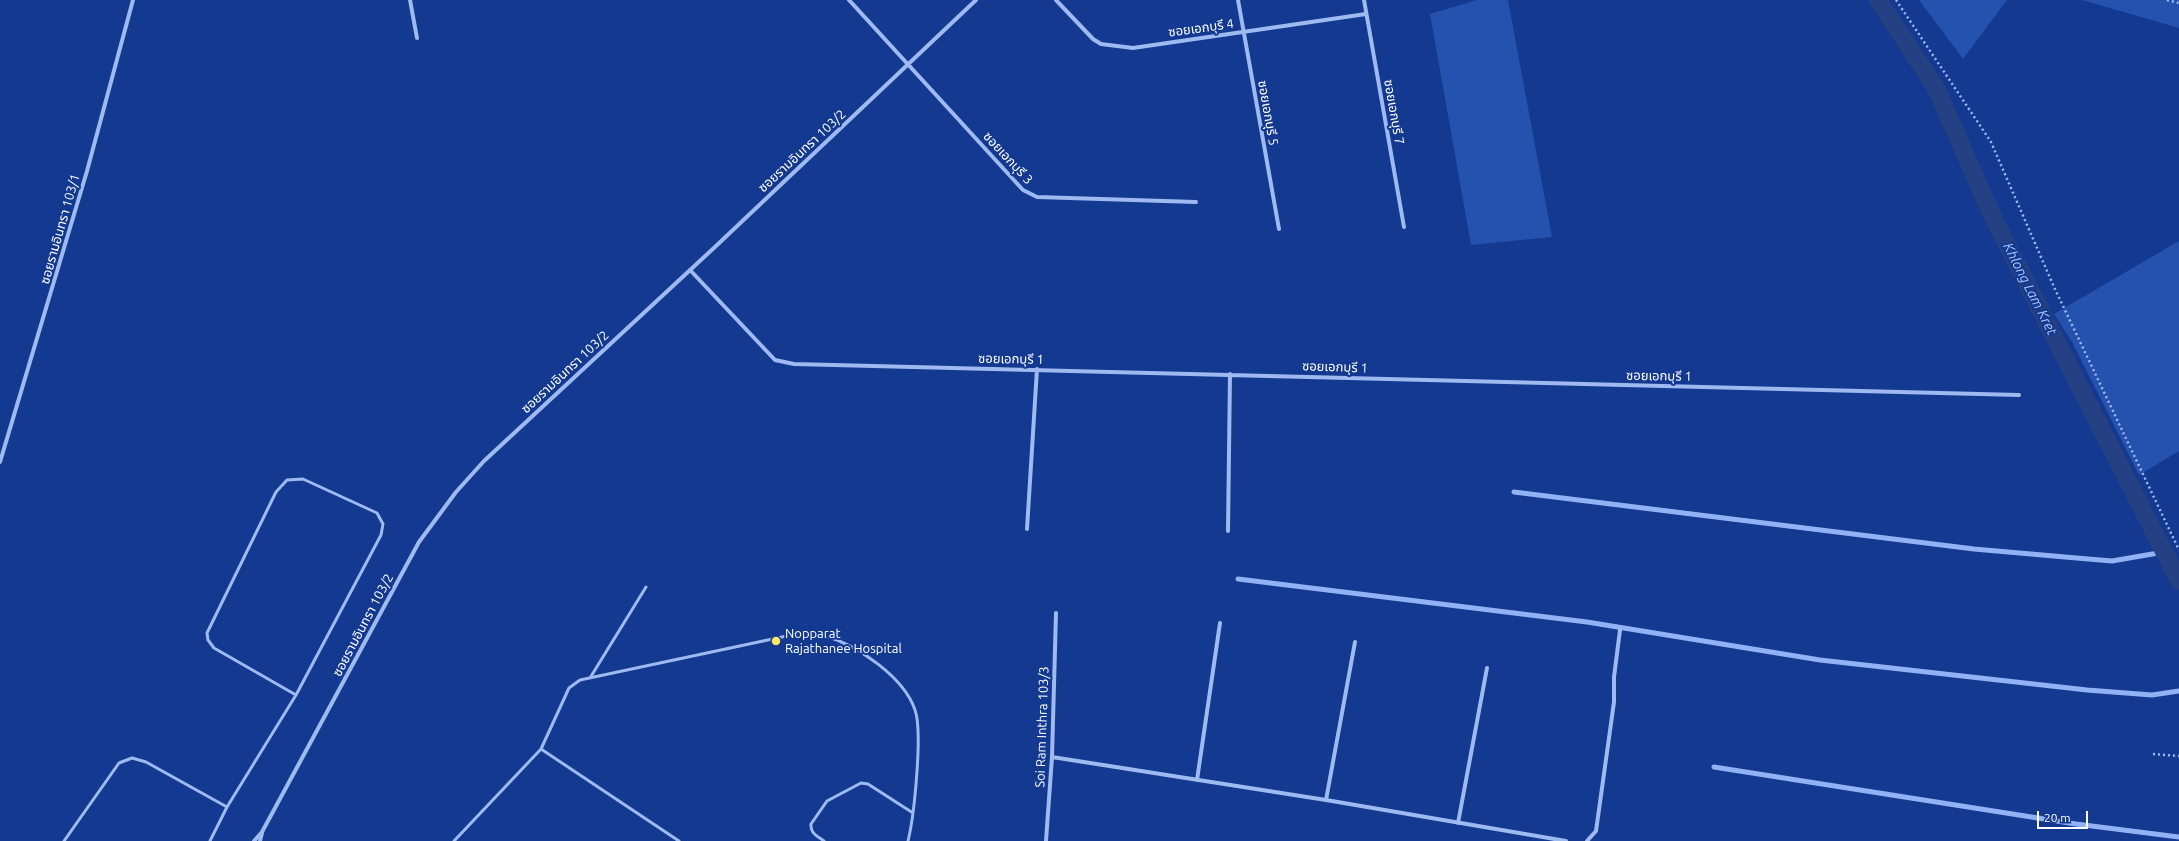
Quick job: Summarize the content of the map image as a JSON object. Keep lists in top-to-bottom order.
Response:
{
  "streets": {
    "street": [
      "ซอยเอกบุรี 4",
      "ซอยเอกบุรี 7",
      "ซอยเอกบุรี 5",
      "ซอยรามอินทรา 103/2",
      "ซอยเอกบุรี 3",
      "ซอยรามอินทรา 103/1",
      "ซอยเอกบุรี 1",
      "Soi Ram Inthra 103/3"
    ]
  },
  "crossings": [
    ["ซอยเอกบุรี 4", "ซอยเอกบุรี 7"],
    ["ซอยเอกบุรี 4", "ซอยเอกบุรี 5"],
    ["ซอยรามอินทรา 103/2", "ซอยเอกบุรี 3"],
    ["ซอยรามอินทรา 103/2", "ซอยเอกบุรี 1"]
  ],
  "water": ["Khlong Lam Kret"],
  "places": ["Nopparat Rajathanee Hospital"],
  "scale_bar": "20 m"
}
